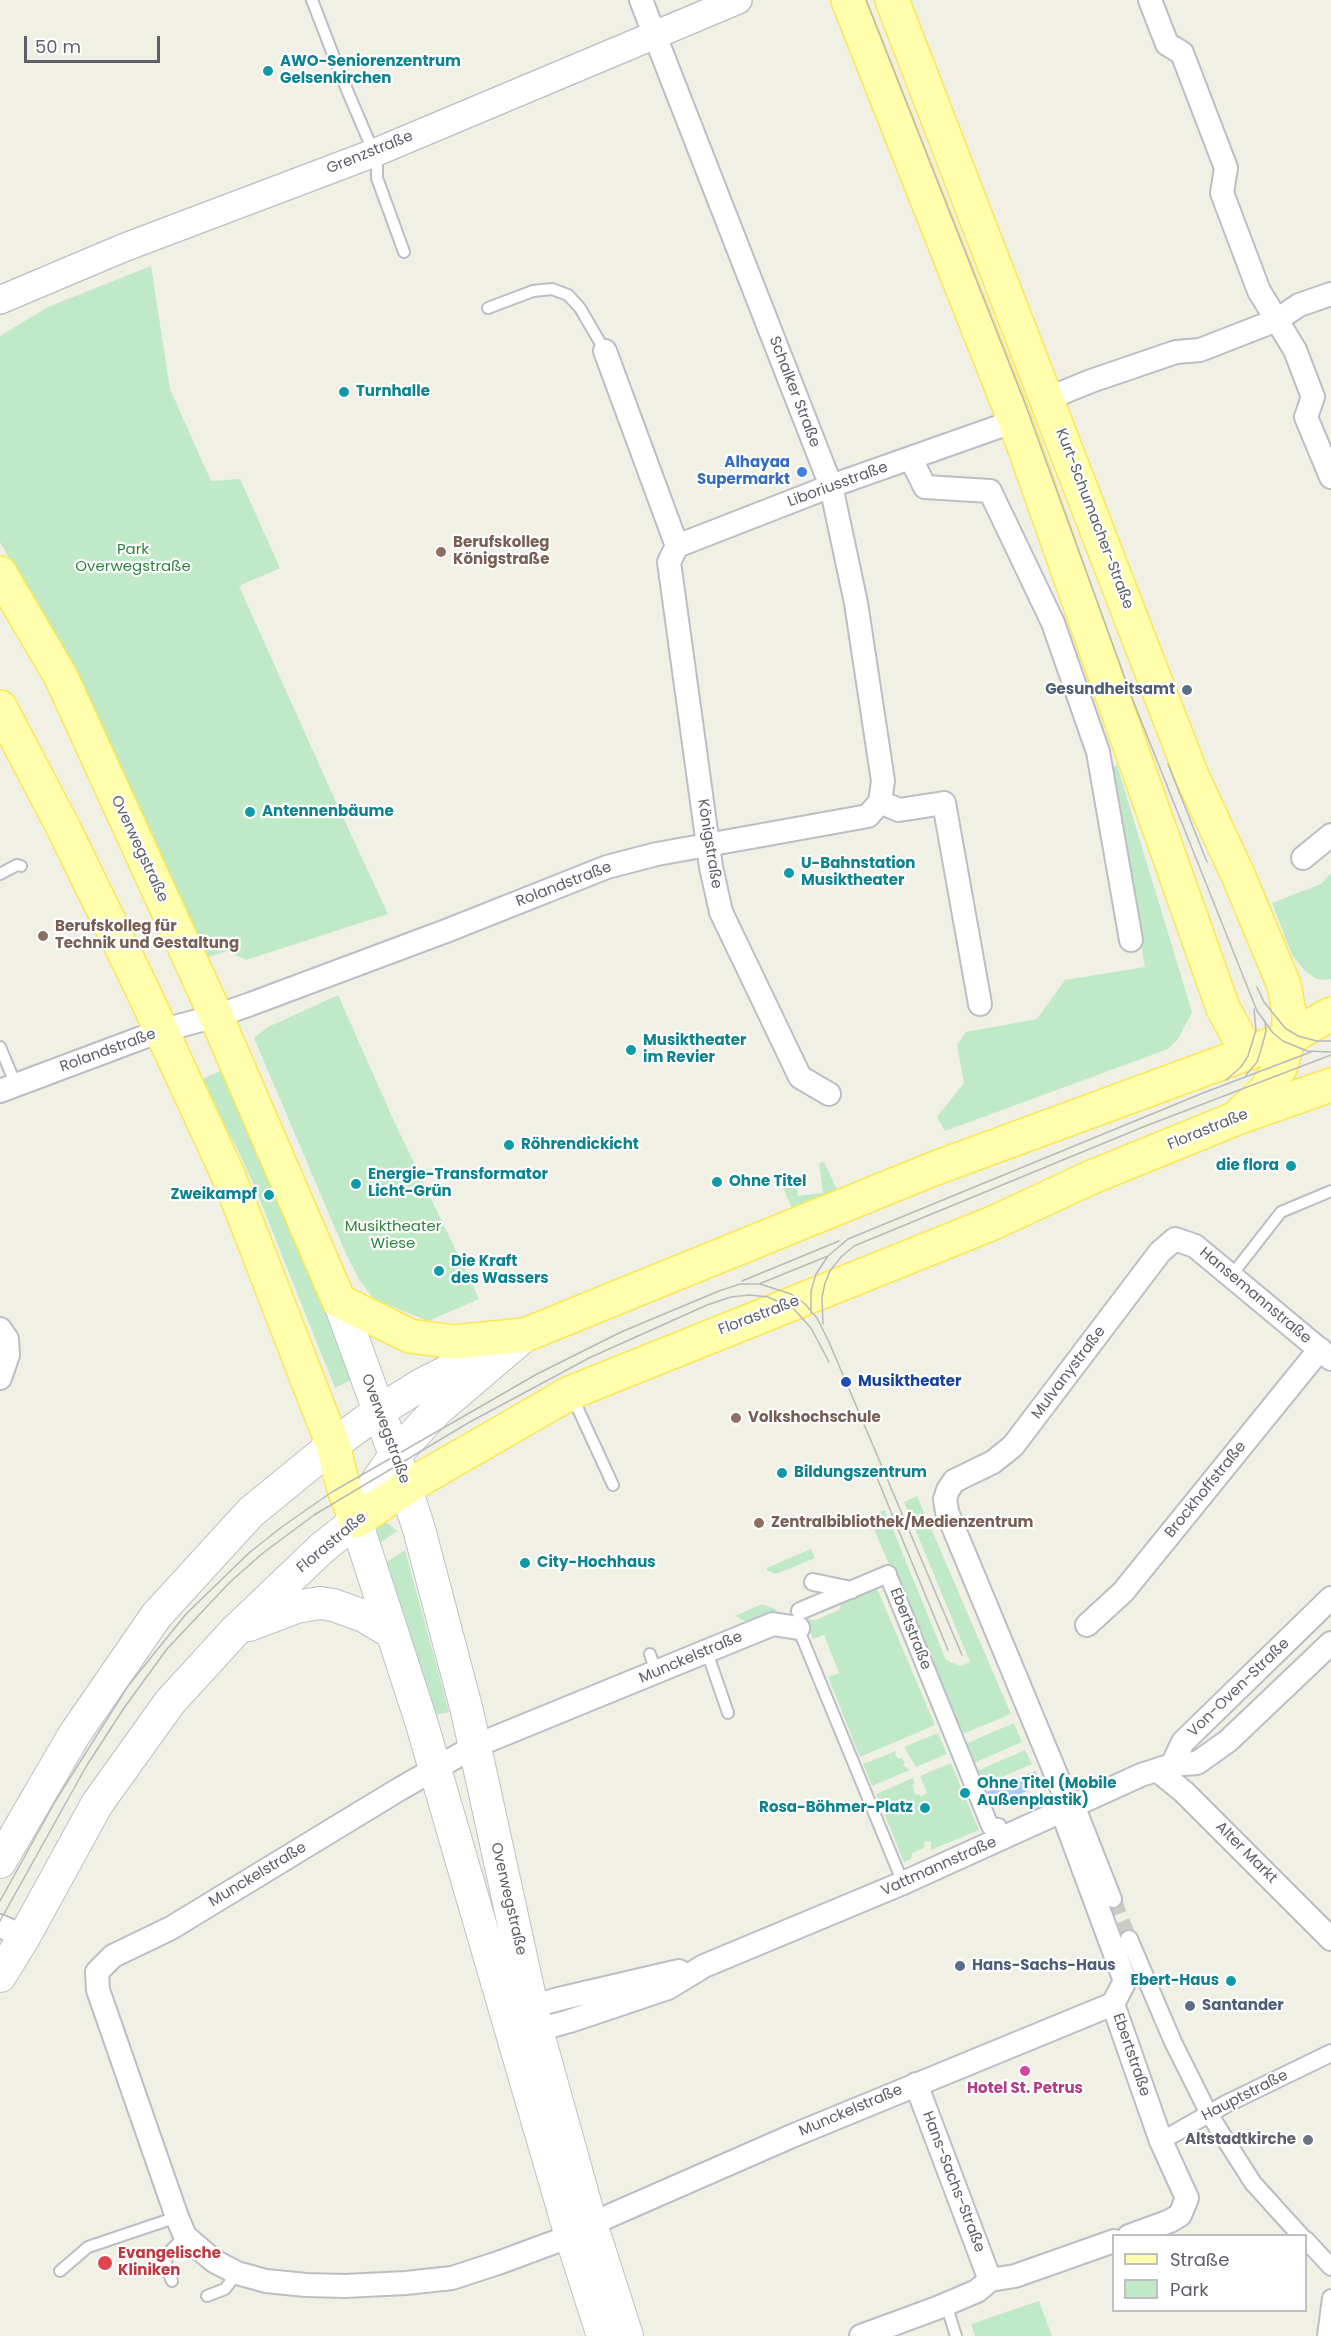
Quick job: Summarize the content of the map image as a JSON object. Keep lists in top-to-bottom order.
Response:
{
  "streets": {
    "main road": ["Kurt-Schumacher-Straße", "Overwegstraße", "Florastraße"],
    "street": [
      "Grenzstraße",
      "Schalker Straße",
      "Liboriusstraße",
      "Königstraße",
      "Rolandstraße",
      "Hansemannstraße",
      "Mulvanystraße",
      "Brockhoffstraße",
      "Ebertstraße",
      "Munckelstraße",
      "Von-Oven-Straße",
      "Alter Markt",
      "Vattmannstraße",
      "Hauptstraße",
      "Hans-Sachs-Straße"
    ]
  },
  "crossings": [
    ["Grenzstraße", "Schalker Straße"],
    ["Schalker Straße", "Liboriusstraße"],
    ["Schalker Straße", "Rolandstraße"],
    ["Liboriusstraße", "Königstraße"],
    ["Königstraße", "Rolandstraße"],
    ["Overwegstraße", "Rolandstraße"],
    ["Overwegstraße", "Florastraße"],
    ["Overwegstraße", "Munckelstraße"],
    ["Overwegstraße", "Vattmannstraße"],
    ["Hansemannstraße", "Mulvanystraße"],
    ["Hansemannstraße", "Brockhoffstraße"],
    ["Mulvanystraße", "Ebertstraße"],
    ["Ebertstraße", "Munckelstraße"],
    ["Ebertstraße", "Vattmannstraße"],
    ["Ebertstraße", "Hauptstraße"],
    ["Munckelstraße", "Hans-Sachs-Straße"],
    ["Von-Oven-Straße", "Alter Markt"],
    ["Von-Oven-Straße", "Vattmannstraße"],
    ["Alter Markt", "Vattmannstraße"]
  ],
  "parks": ["Park Overwegstraße", "Musiktheater Wiese"],
  "places": [
    "AWO-Seniorenzentrum Gelsenkirchen",
    "Turnhalle",
    "Alhayaa Supermarkt",
    "Berufskolleg Königstraße",
    "Gesundheitsamt",
    "Antennenbäume",
    "U-Bahnstation Musiktheater",
    "Berufskolleg für Technik und Gestaltung",
    "Musiktheater im Revier",
    "Röhrendickicht",
    "die flora",
    "Ohne Titel",
    "Energie-Transformator Licht-Grün",
    "Zweikampf",
    "Die Kraft des Wassers",
    "Musiktheater",
    "Volkshochschule",
    "Bildungszentrum",
    "Zentralbibliothek/Medienzentrum",
    "City-Hochhaus",
    "Ohne Titel (Mobile Außenplastik)",
    "Rosa-Böhmer-Platz",
    "Hans-Sachs-Haus",
    "Ebert-Haus",
    "Santander",
    "Hotel St. Petrus",
    "Altstadtkirche",
    "Evangelische Kliniken"
  ],
  "legend": ["Straße", "Park"],
  "scale_bar": "50 m"
}
